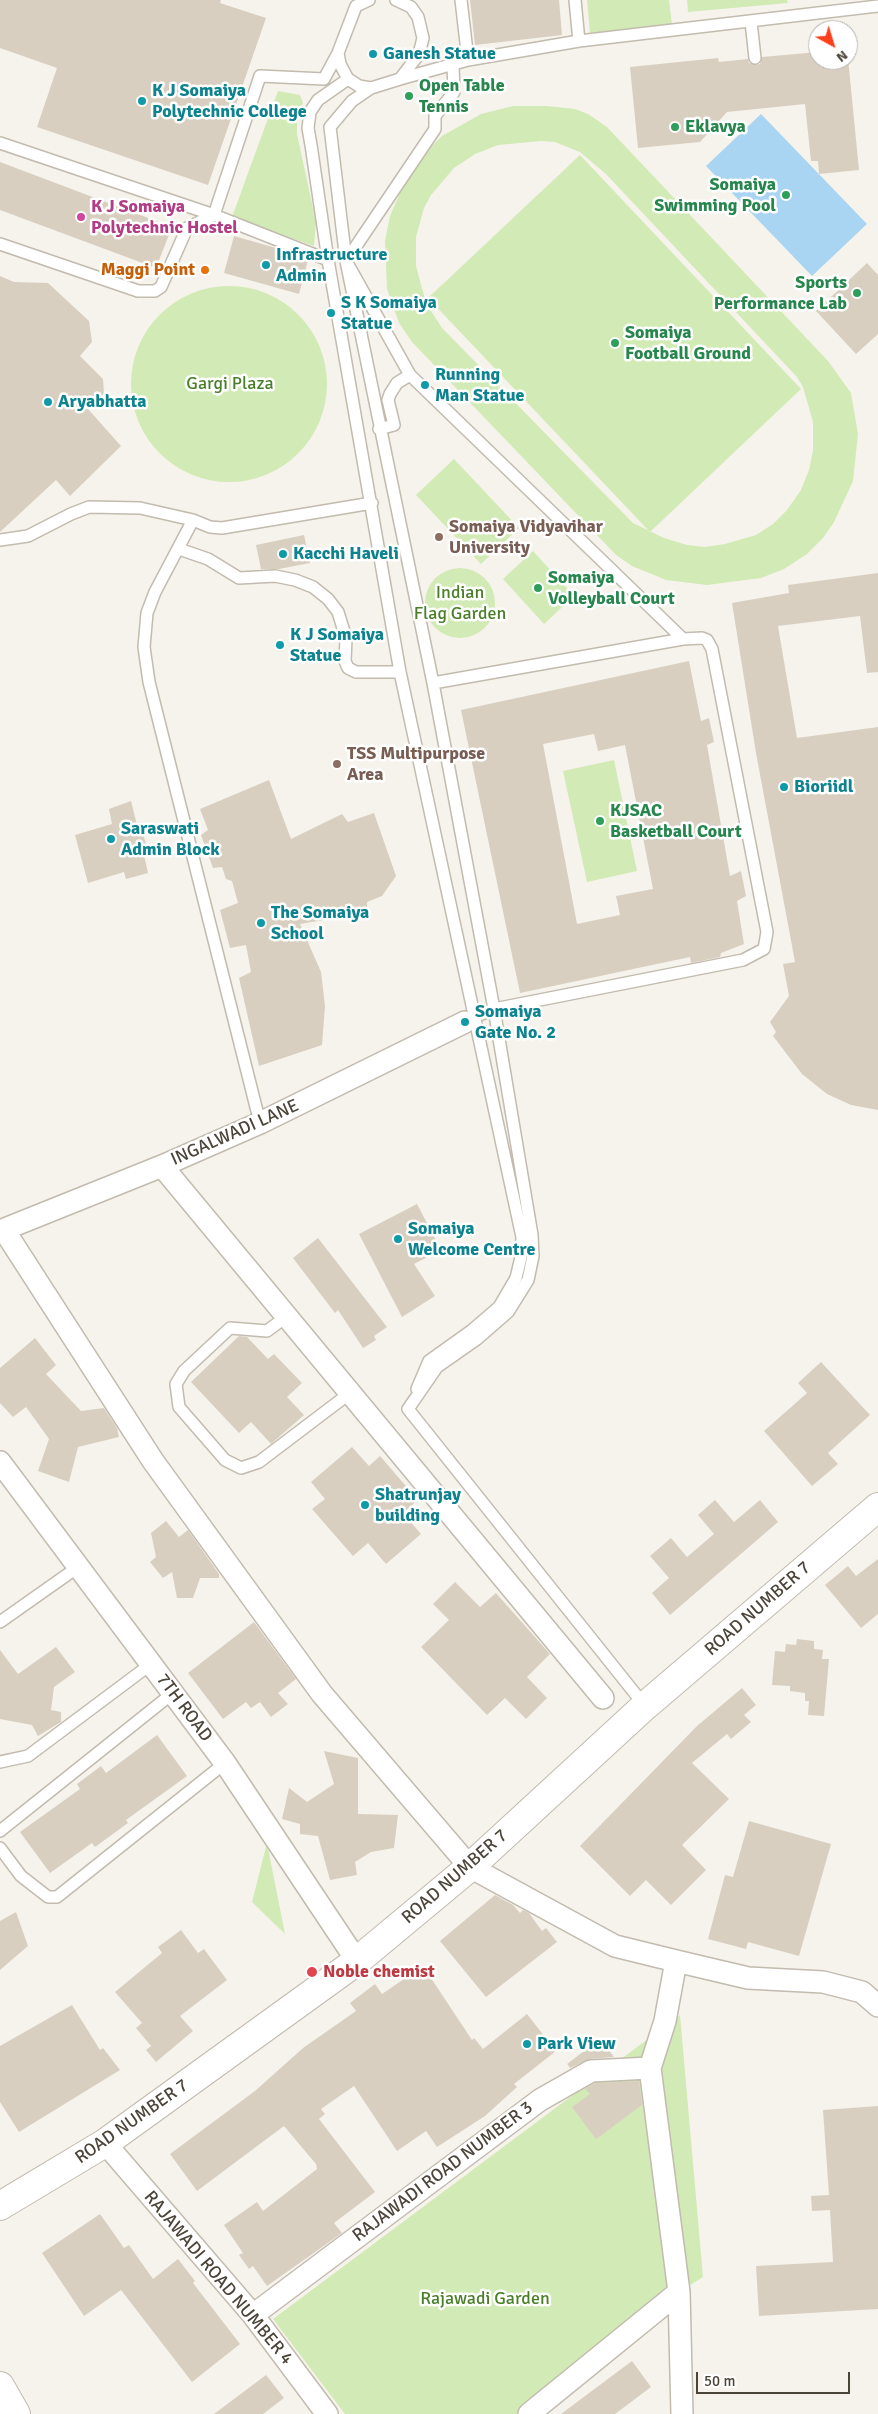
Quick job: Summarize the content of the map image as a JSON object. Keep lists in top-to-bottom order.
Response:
{
  "streets": {
    "street": [
      "INGALWADI LANE",
      "ROAD NUMBER 7",
      "7TH ROAD",
      "RAJAWADI ROAD NUMBER 3",
      "RAJAWADI ROAD NUMBER 4"
    ]
  },
  "crossings": [
    ["ROAD NUMBER 7", "7TH ROAD"],
    ["ROAD NUMBER 7", "RAJAWADI ROAD NUMBER 4"],
    ["RAJAWADI ROAD NUMBER 3", "RAJAWADI ROAD NUMBER 4"]
  ],
  "parks": ["Gargi Plaza", "Indian Flag Garden", "Rajawadi Garden"],
  "places": [
    "Ganesh Statue",
    "Open Table Tennis",
    "K J Somaiya Polytechnic College",
    "Eklavya",
    "Somaiya Swimming Pool",
    "K J Somaiya Polytechnic Hostel",
    "Infrastructure Admin",
    "Maggi Point",
    "Sports Performance Lab",
    "S K Somaiya Statue",
    "Somaiya Football Ground",
    "Running Man Statue",
    "Aryabhatta",
    "Somaiya Vidyavihar University",
    "Kacchi Haveli",
    "Somaiya Volleyball Court",
    "K J Somaiya Statue",
    "TSS Multipurpose Area",
    "Bioriidl",
    "KJSAC Basketball Court",
    "Saraswati Admin Block",
    "The Somaiya School",
    "Somaiya Gate No. 2",
    "Somaiya Welcome Centre",
    "Shatrunjay building",
    "Noble chemist",
    "Park View"
  ],
  "scale_bar": "50 m",
  "north": "bottom right"
}
